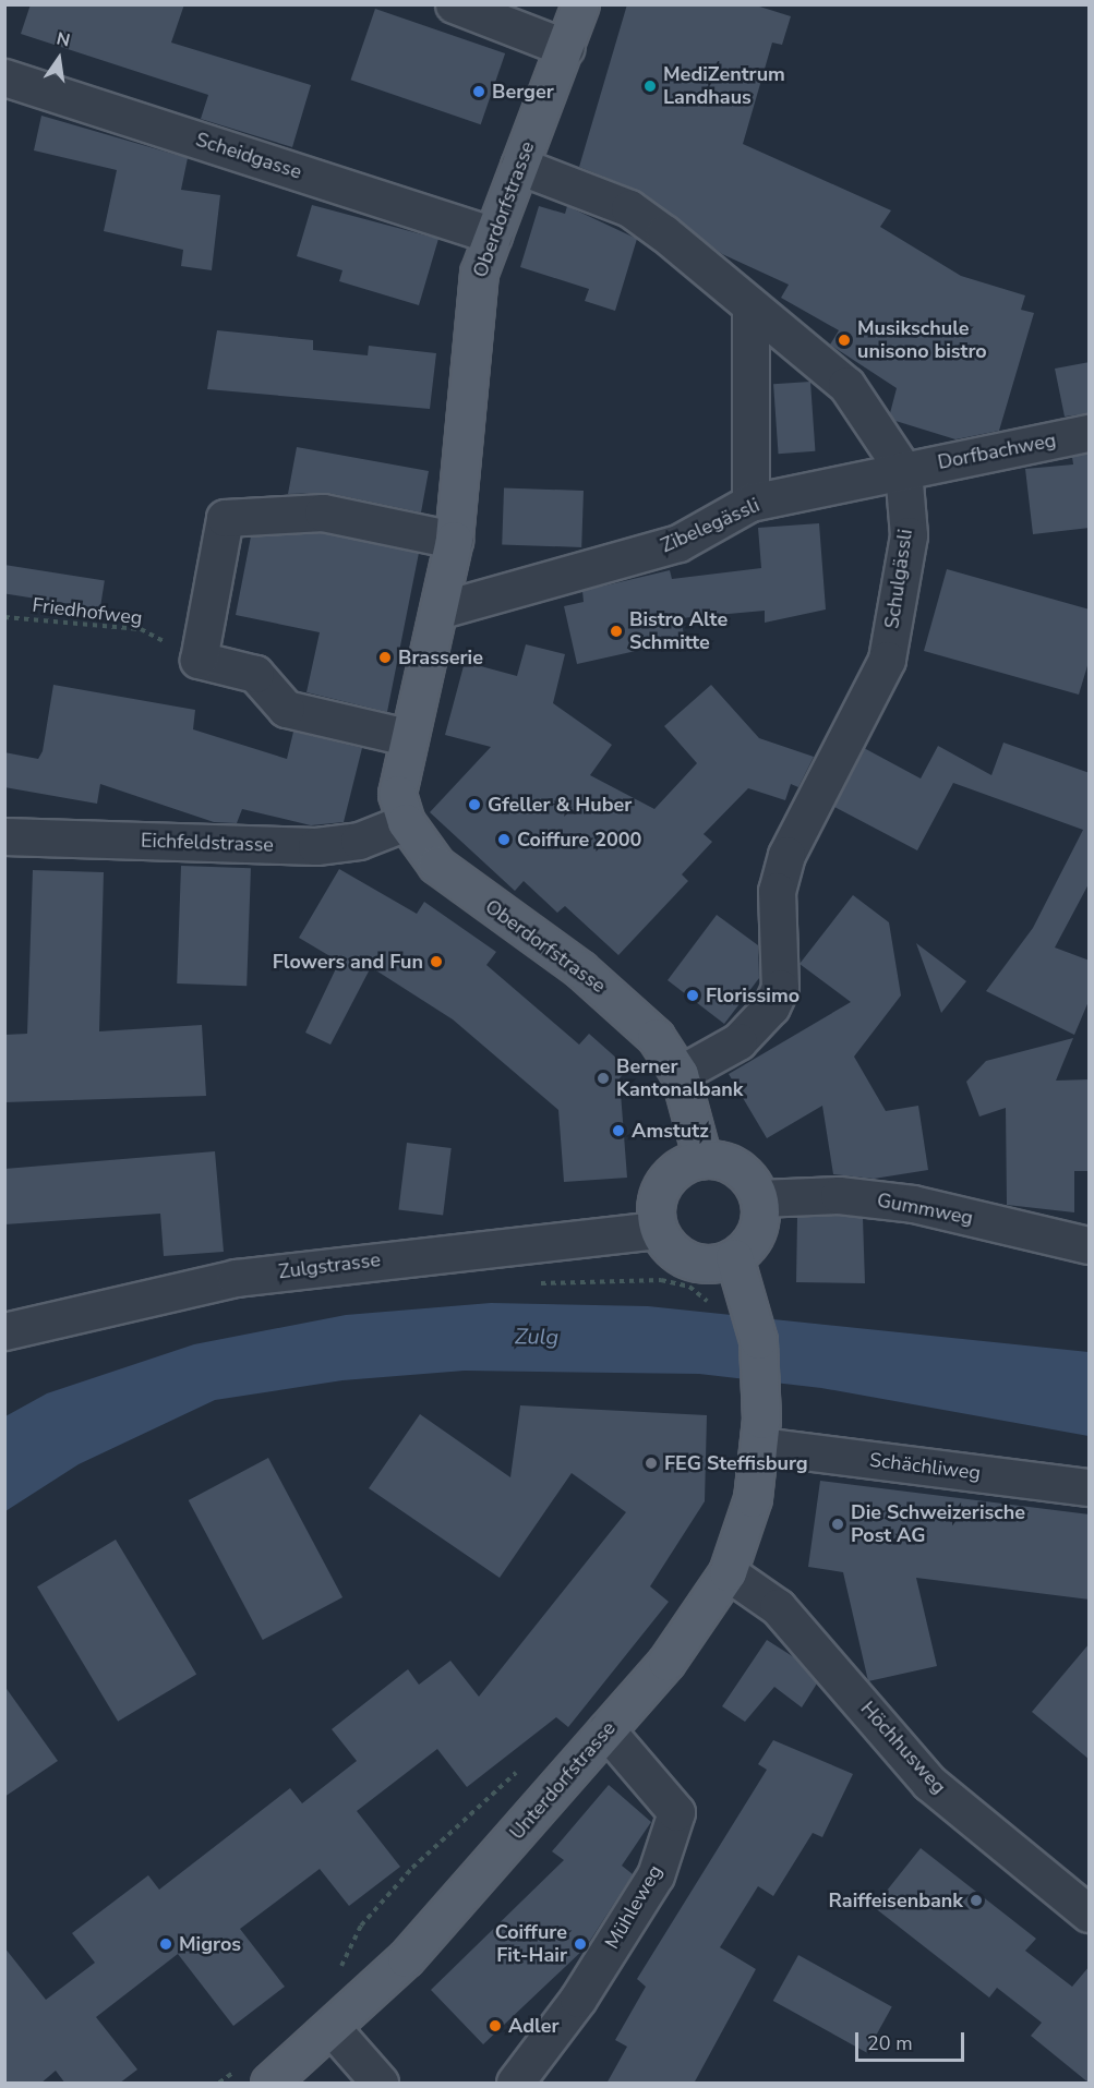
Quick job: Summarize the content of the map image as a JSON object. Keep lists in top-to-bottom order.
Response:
{
  "streets": {
    "main road": ["Oberdorfstrasse", "Unterdorfstrasse"],
    "street": [
      "Scheidgasse",
      "Dorfbachweg",
      "Zibelegässli",
      "Schulgässli",
      "Eichfeldstrasse",
      "Gummweg",
      "Zulgstrasse",
      "Schächliweg",
      "Höchhusweg",
      "Mühleweg"
    ],
    "path": ["Friedhofweg"]
  },
  "crossings": [
    ["Scheidgasse", "Oberdorfstrasse"],
    ["Oberdorfstrasse", "Zibelegässli"],
    ["Oberdorfstrasse", "Schulgässli"],
    ["Oberdorfstrasse", "Eichfeldstrasse"],
    ["Oberdorfstrasse", "Gummweg"],
    ["Oberdorfstrasse", "Zulgstrasse"],
    ["Oberdorfstrasse", "Unterdorfstrasse"],
    ["Dorfbachweg", "Zibelegässli"],
    ["Dorfbachweg", "Schulgässli"],
    ["Zibelegässli", "Schulgässli"],
    ["Gummweg", "Zulgstrasse"],
    ["Gummweg", "Unterdorfstrasse"],
    ["Zulgstrasse", "Unterdorfstrasse"],
    ["Schächliweg", "Unterdorfstrasse"],
    ["Höchhusweg", "Unterdorfstrasse"],
    ["Unterdorfstrasse", "Mühleweg"]
  ],
  "water": ["Zulg"],
  "places": [
    "MediZentrum Landhaus",
    "Berger",
    "Musikschule unisono bistro",
    "Bistro Alte Schmitte",
    "Brasserie",
    "Gfeller & Huber",
    "Coiffure 2000",
    "Flowers and Fun",
    "Florissimo",
    "Berner Kantonalbank",
    "Amstutz",
    "FEG Steffisburg",
    "Die Schweizerische Post AG",
    "Raiffeisenbank",
    "Migros",
    "Coiffure Fit-Hair",
    "Adler"
  ],
  "scale_bar": "20 m",
  "north": "top"
}
